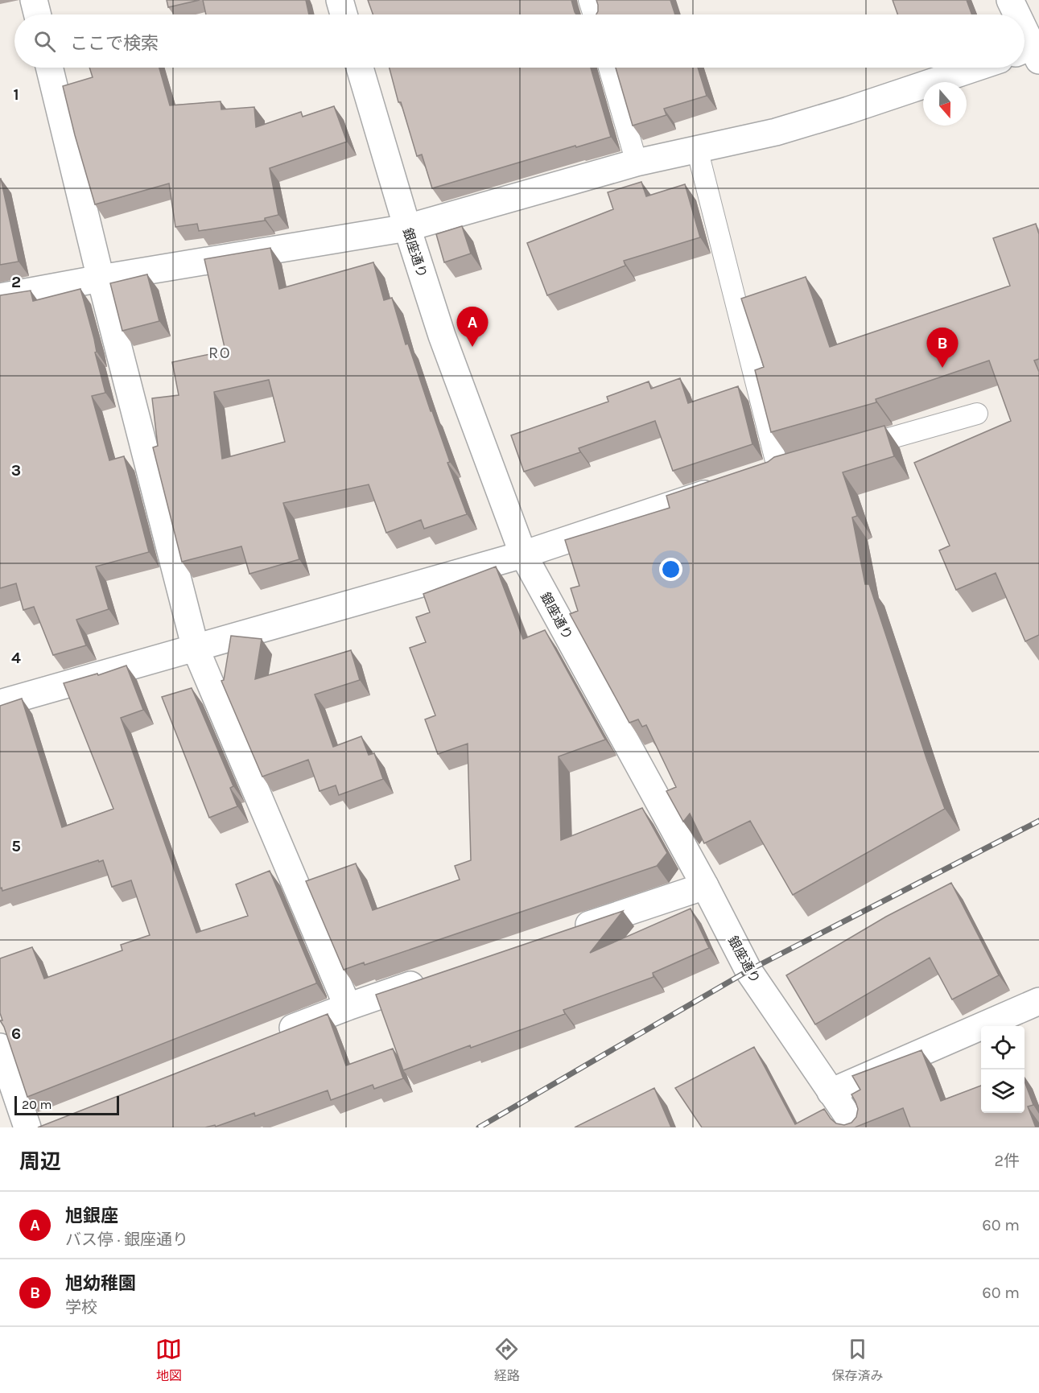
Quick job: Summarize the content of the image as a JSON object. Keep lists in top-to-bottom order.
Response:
{
  "streets": {
    "street": ["銀座通り"]
  },
  "districts": ["RO"],
  "scale_bar": "20 m",
  "north": "bottom",
  "page": {
    "search": "ここで検索",
    "pins": ["A", "B"],
    "scale": "20 m",
    "heading": ["周辺", "2件"],
    "list": [
      {
        "mark": "A",
        "name": "旭銀座",
        "note": "バス停 · 銀座通り",
        "value": "60 m"
      },
      {
        "mark": "B",
        "name": "旭幼稚園",
        "note": "学校",
        "value": "60 m"
      }
    ],
    "nav": ["地図", "経路", "保存済み"]
  },
  "grid": {
    "rows": [
      "1",
      "2",
      "3",
      "4",
      "5",
      "6"
    ]
  }
}
